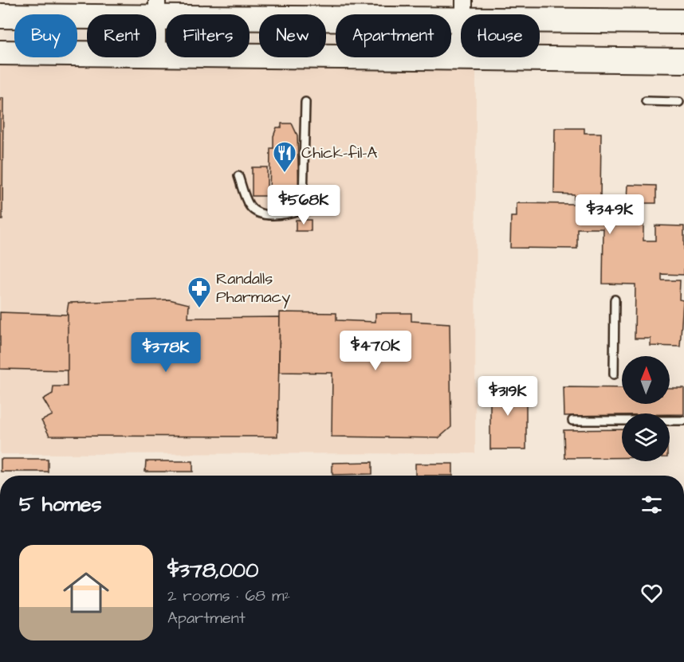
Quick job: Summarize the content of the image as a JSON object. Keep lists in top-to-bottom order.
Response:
{
  "places": {
    "restaurant": ["Chick-fil-A"],
    "pharmacy": ["Randalls Pharmacy"]
  },
  "north": "top",
  "page": {
    "chip": [
      "Buy",
      "Rent",
      "Filters",
      "New",
      "Apartment",
      "House"
    ],
    "price": [
      "$568K",
      "$349K",
      "$470K",
      "$378K",
      "$319K"
    ],
    "heading": "5 homes",
    "list": [
      {
        "name": "$378,000",
        "note": "2 rooms · 68 m² · Apartment"
      }
    ]
  }
}
